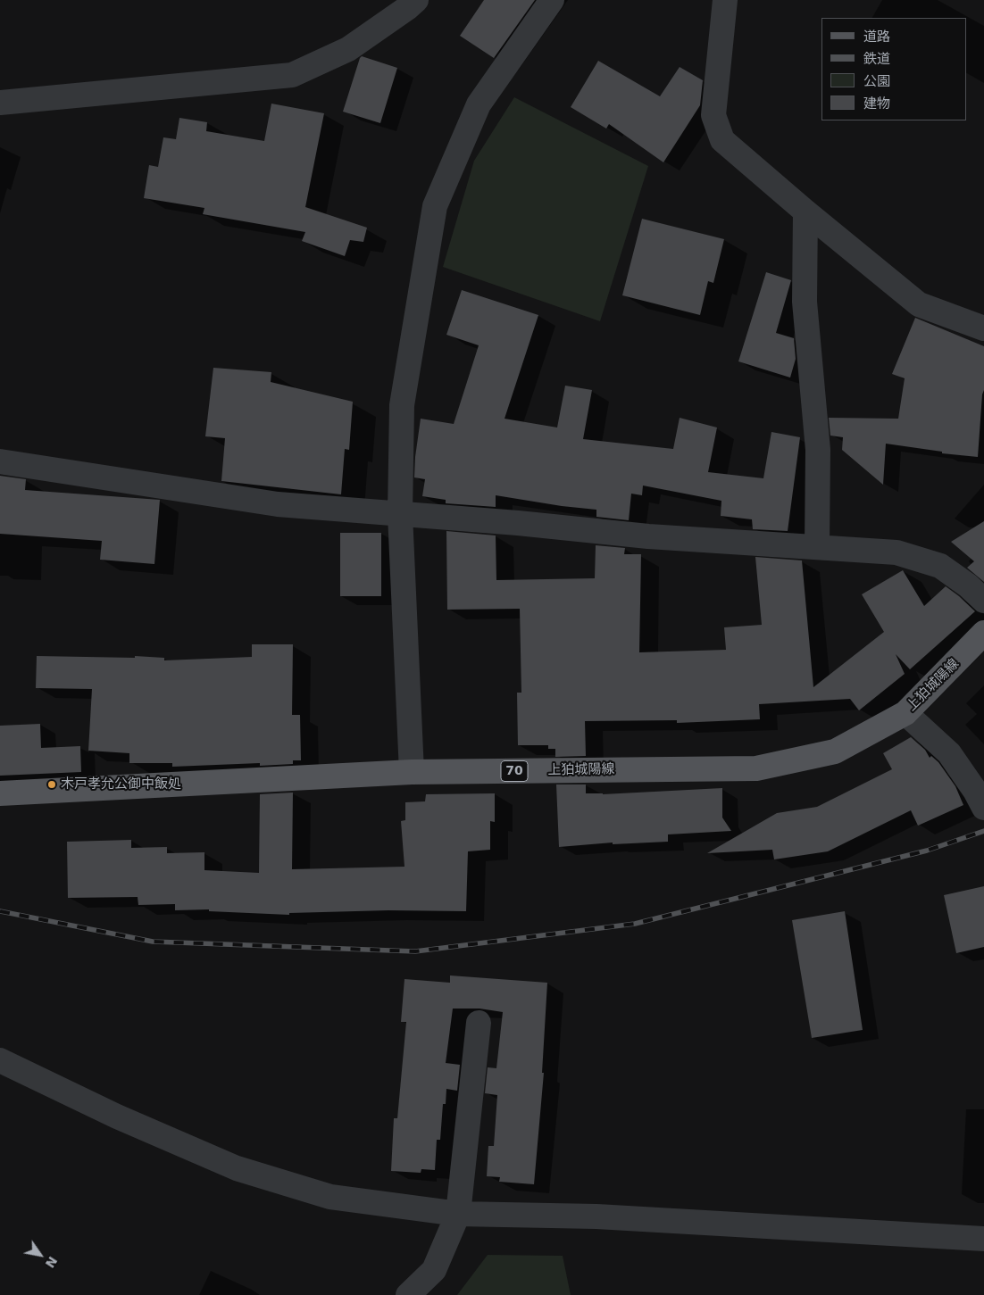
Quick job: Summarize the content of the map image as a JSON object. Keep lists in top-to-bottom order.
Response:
{
  "streets": {
    "main road": ["上狛城陽線", "70"]
  },
  "places": ["木戸孝允公御中飯処"],
  "legend": [
    "道路",
    "鉄道",
    "公園",
    "建物"
  ],
  "north": "bottom right"
}
